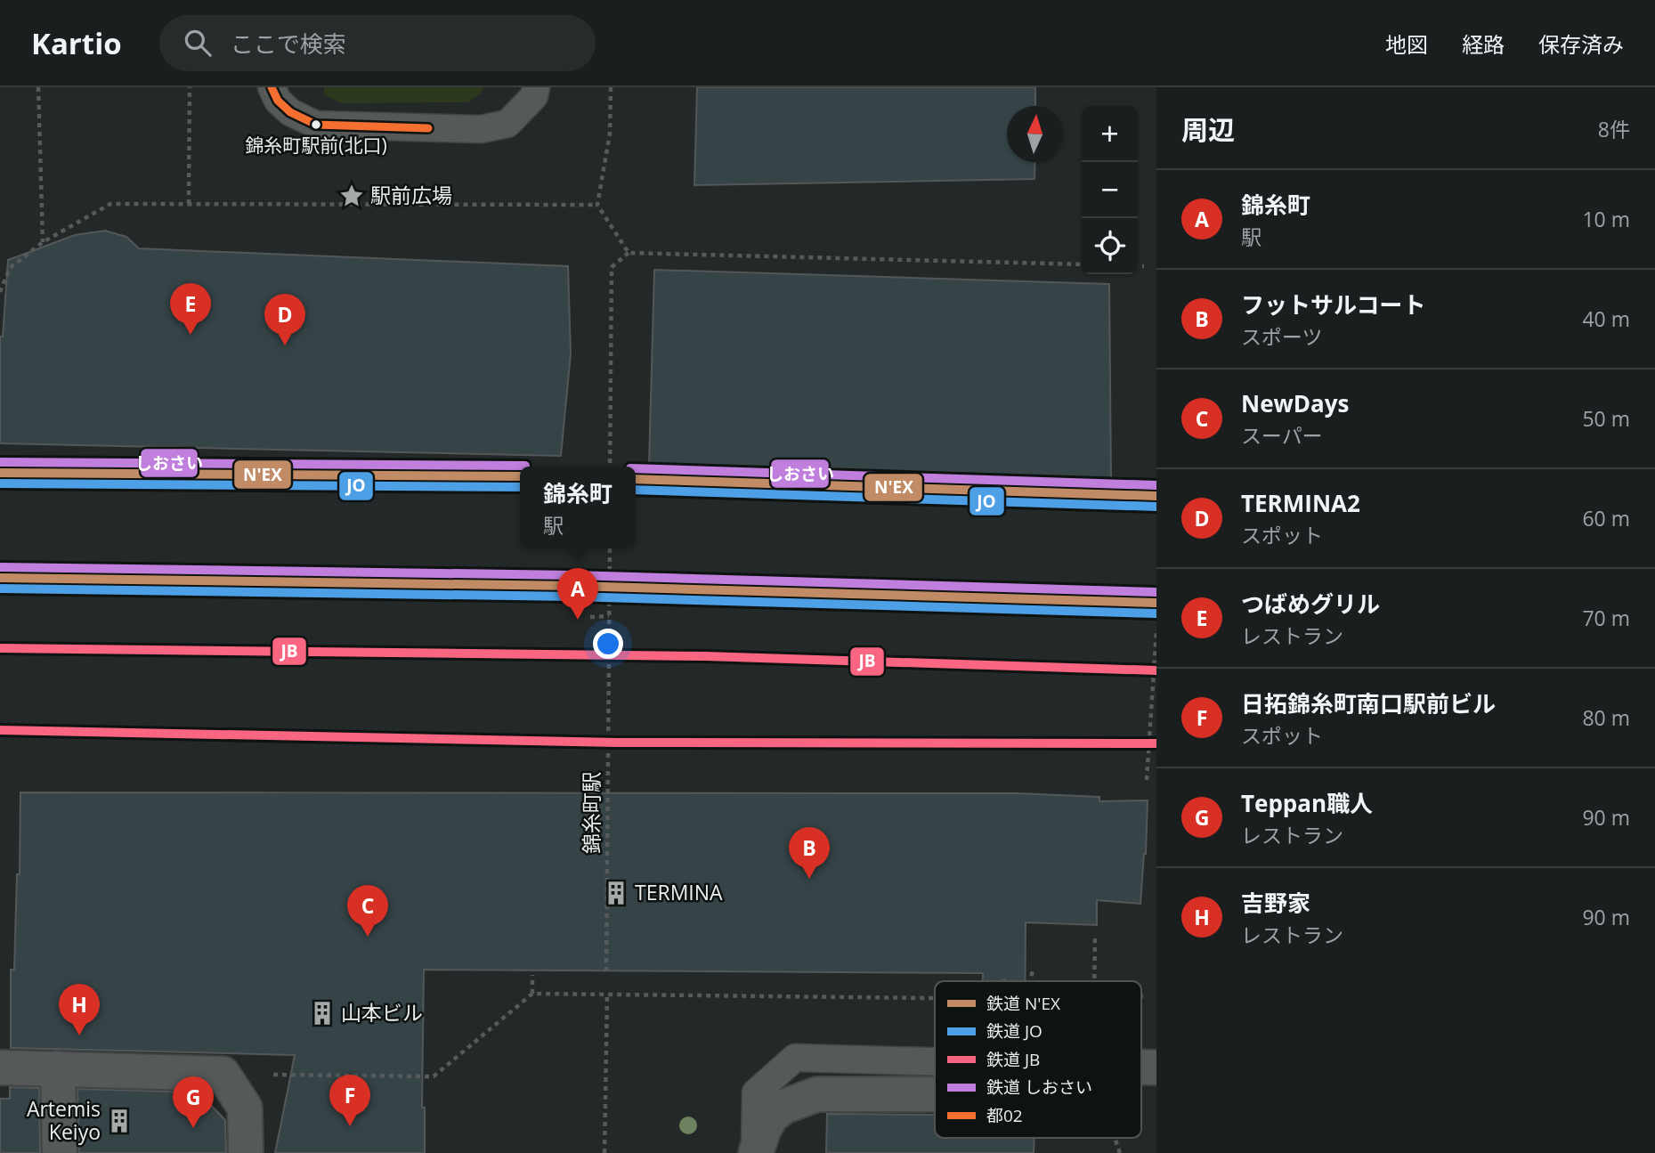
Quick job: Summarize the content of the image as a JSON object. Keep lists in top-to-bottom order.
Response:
{
  "streets": {
    "path": ["錦糸町駅"]
  },
  "places": {
    "other": ["錦糸町駅前(北口)"],
    "place": ["駅前広場"],
    "building": ["TERMINA", "山本ビル", "Artemis Keiyo"]
  },
  "lines": [
    "transit line 都02",
    "rail line しおさい",
    "rail line N'EX",
    "rail line JO",
    "rail line JB"
  ],
  "legend": [
    "鉄道 N'EX",
    "鉄道 JO",
    "鉄道 JB",
    "鉄道 しおさい",
    "都02"
  ],
  "north": "top",
  "page": {
    "header": "Kartio",
    "search": "ここで検索",
    "nav": ["地図", "経路", "保存済み"],
    "heading": ["周辺", "8件"],
    "map_buttons": ["+", "−"],
    "list": [
      {
        "mark": "A",
        "name": "錦糸町",
        "note": "駅",
        "value": "10 m"
      },
      {
        "mark": "B",
        "name": "フットサルコート",
        "note": "スポーツ",
        "value": "40 m"
      },
      {
        "mark": "C",
        "name": "NewDays",
        "note": "スーパー",
        "value": "50 m"
      },
      {
        "mark": "D",
        "name": "TERMINA2",
        "note": "スポット",
        "value": "60 m"
      },
      {
        "mark": "E",
        "name": "つばめグリル",
        "note": "レストラン",
        "value": "70 m"
      },
      {
        "mark": "F",
        "name": "日拓錦糸町南口駅前ビル",
        "note": "スポット",
        "value": "80 m"
      },
      {
        "mark": "G",
        "name": "Teppan職人",
        "note": "レストラン",
        "value": "90 m"
      },
      {
        "mark": "H",
        "name": "吉野家",
        "note": "レストラン",
        "value": "90 m"
      }
    ],
    "pins": [
      "E",
      "D",
      "A",
      "B",
      "C",
      "H",
      "F",
      "G"
    ],
    "popup": ["錦糸町", "駅"]
  }
}
